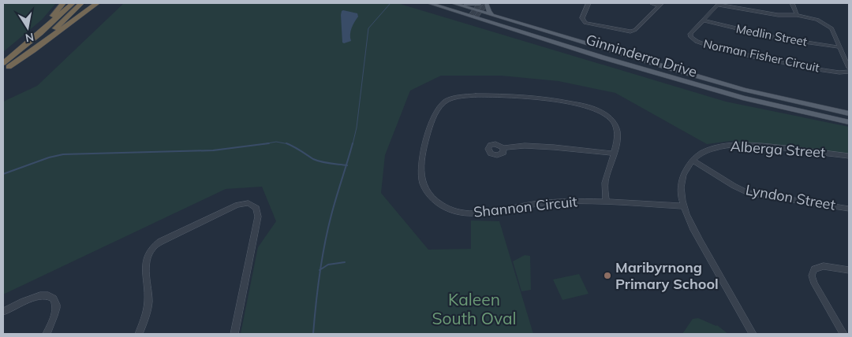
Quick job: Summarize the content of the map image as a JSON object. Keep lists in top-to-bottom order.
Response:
{
  "streets": {
    "main road": ["Ginninderra Drive"],
    "street": [
      "Medlin Street",
      "Norman Fisher Circuit",
      "Alberga Street",
      "Lyndon Street",
      "Shannon Circuit"
    ]
  },
  "crossings": [
    ["Medlin Street", "Norman Fisher Circuit"],
    ["Alberga Street", "Lyndon Street"],
    ["Alberga Street", "Shannon Circuit"]
  ],
  "parks": ["Kaleen South Oval"],
  "places": ["Maribyrnong Primary School"],
  "north": "bottom"
}
